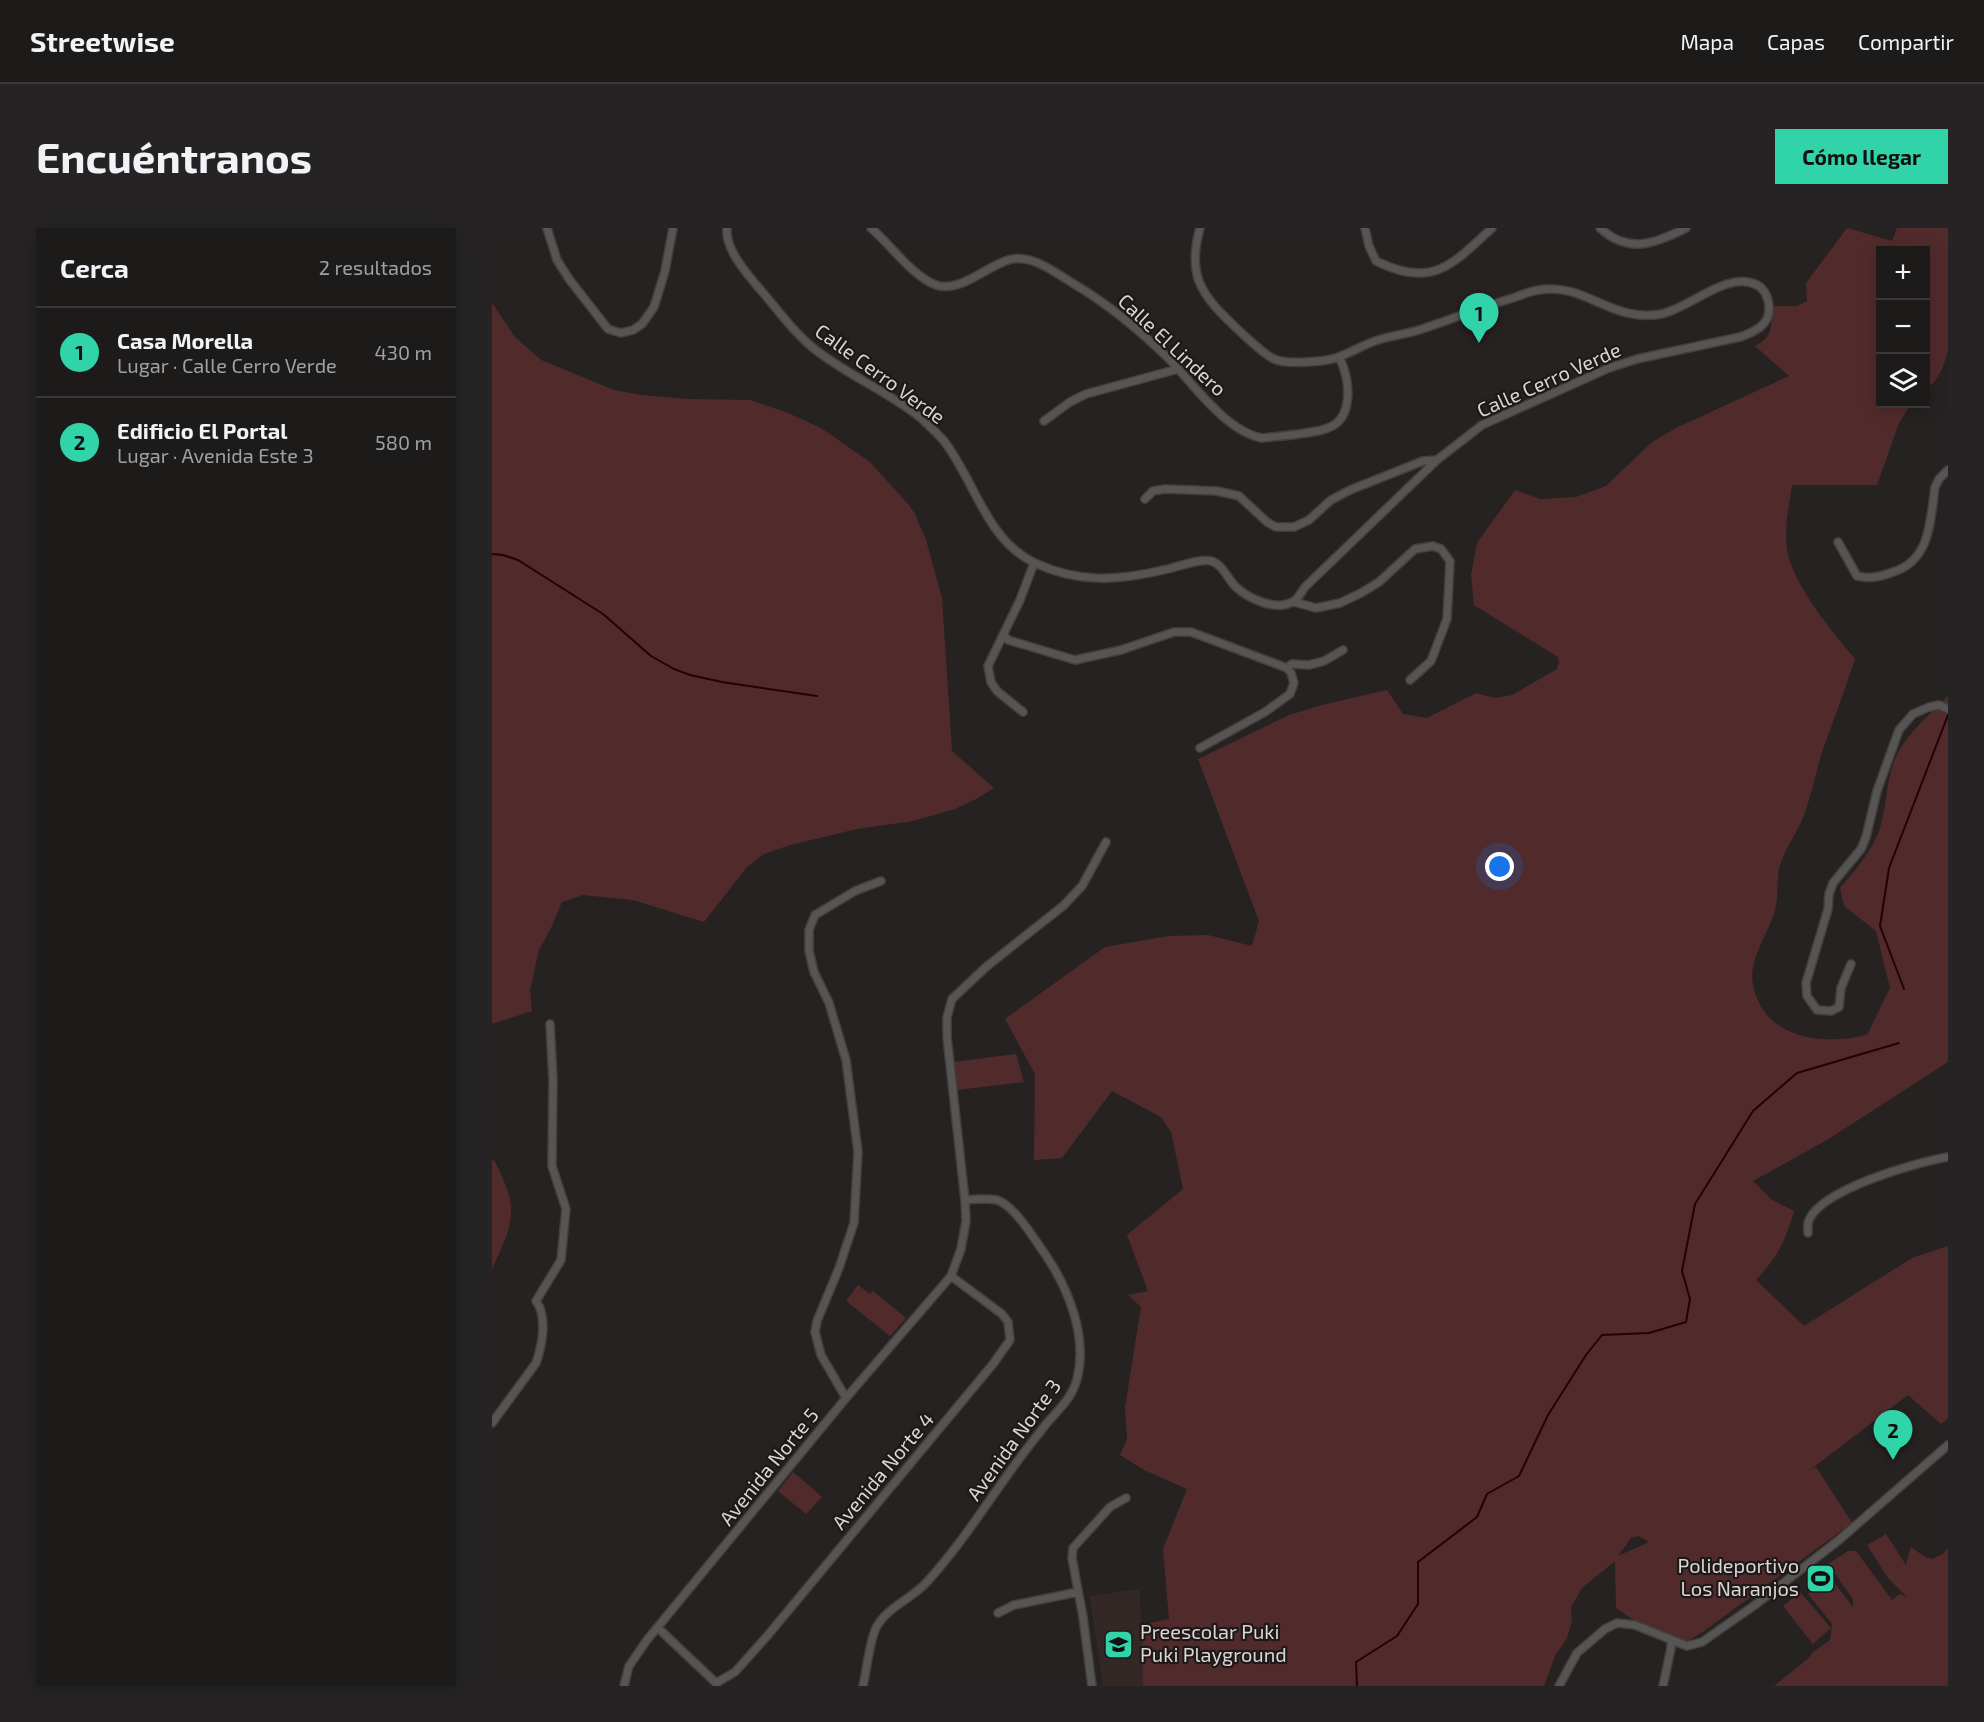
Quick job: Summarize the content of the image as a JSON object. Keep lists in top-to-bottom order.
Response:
{
  "streets": {
    "street": [
      "Calle El Lindero",
      "Calle Cerro Verde",
      "Avenida Norte 3",
      "Avenida Norte 5",
      "Avenida Norte 4"
    ]
  },
  "crossings": [
    ["Calle El Lindero", "Calle Cerro Verde"],
    ["Avenida Norte 5", "Avenida Norte 4"]
  ],
  "places": {
    "sports": ["Polideportivo Los Naranjos"],
    "school or university": ["Preescolar Puki Puki Playground"]
  },
  "page": {
    "header": "Streetwise",
    "nav": ["Mapa", "Capas", "Compartir"],
    "buttons": "Cómo llegar",
    "title": "Encuéntranos",
    "heading": ["Cerca", "2 resultados"],
    "map_buttons": ["+", "−"],
    "pins": ["1", "2"],
    "list": [
      {
        "mark": "1",
        "name": "Casa Morella",
        "note": "Lugar · Calle Cerro Verde",
        "value": "430 m"
      },
      {
        "mark": "2",
        "name": "Edificio El Portal",
        "note": "Lugar · Avenida Este 3",
        "value": "580 m"
      }
    ]
  }
}
